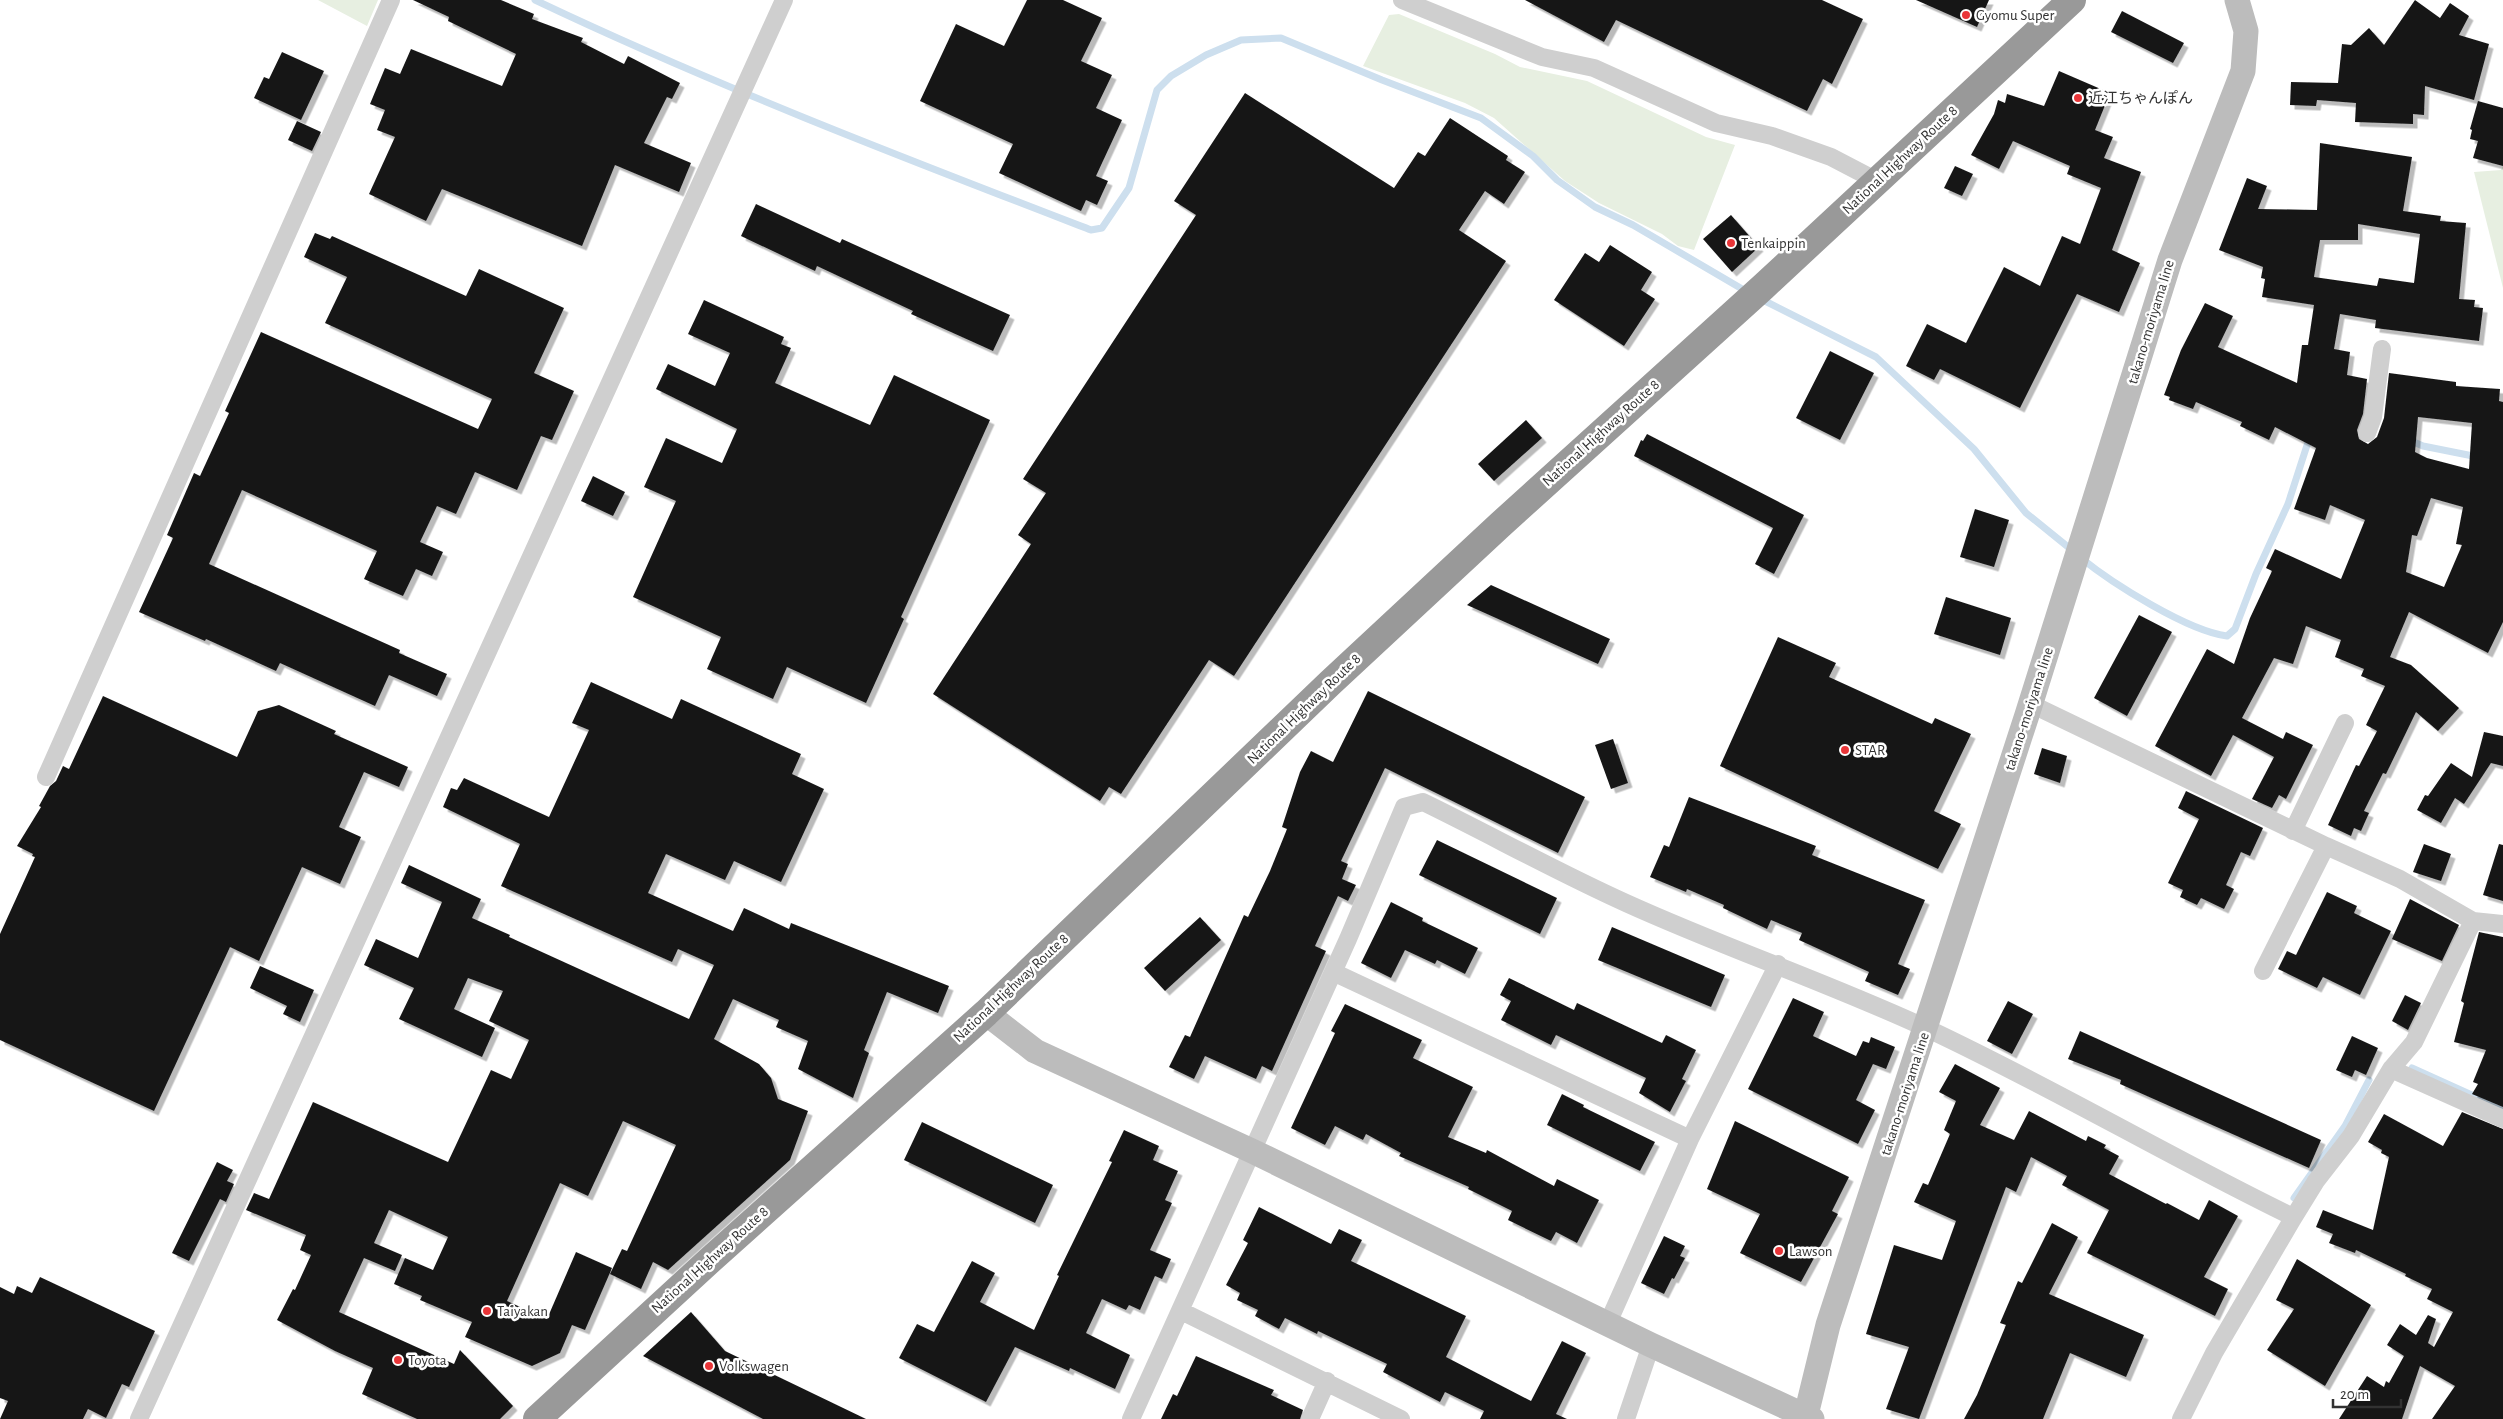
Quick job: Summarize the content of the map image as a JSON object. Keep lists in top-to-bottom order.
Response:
{
  "streets": {
    "highway": ["National Highway Route 8"],
    "main road": ["takano-moriyama line"]
  },
  "places": [
    "Gyomu Super",
    "近江ちゃんぽん",
    "Tenkaippin",
    "STAR",
    "Lawson",
    "Taiyakan",
    "Toyota",
    "Volkswagen"
  ],
  "scale_bar": "20 m"
}
